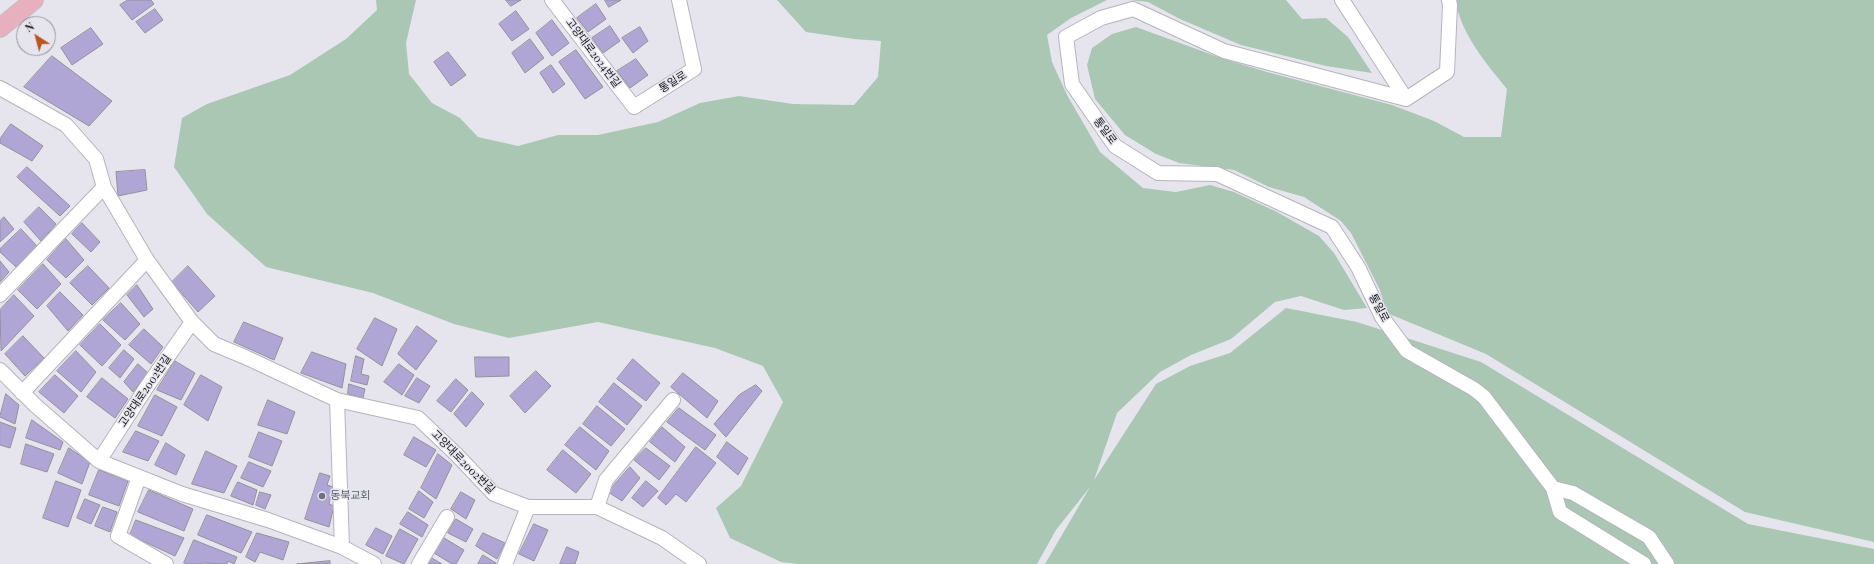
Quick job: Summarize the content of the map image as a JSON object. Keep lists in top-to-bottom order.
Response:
{
  "streets": {
    "street": ["고양대로2024번길", "통일로", "고양대로2002번길"]
  },
  "crossings": [
    ["고양대로2024번길", "통일로"]
  ],
  "places": ["동북교회"],
  "north": "top left"
}
